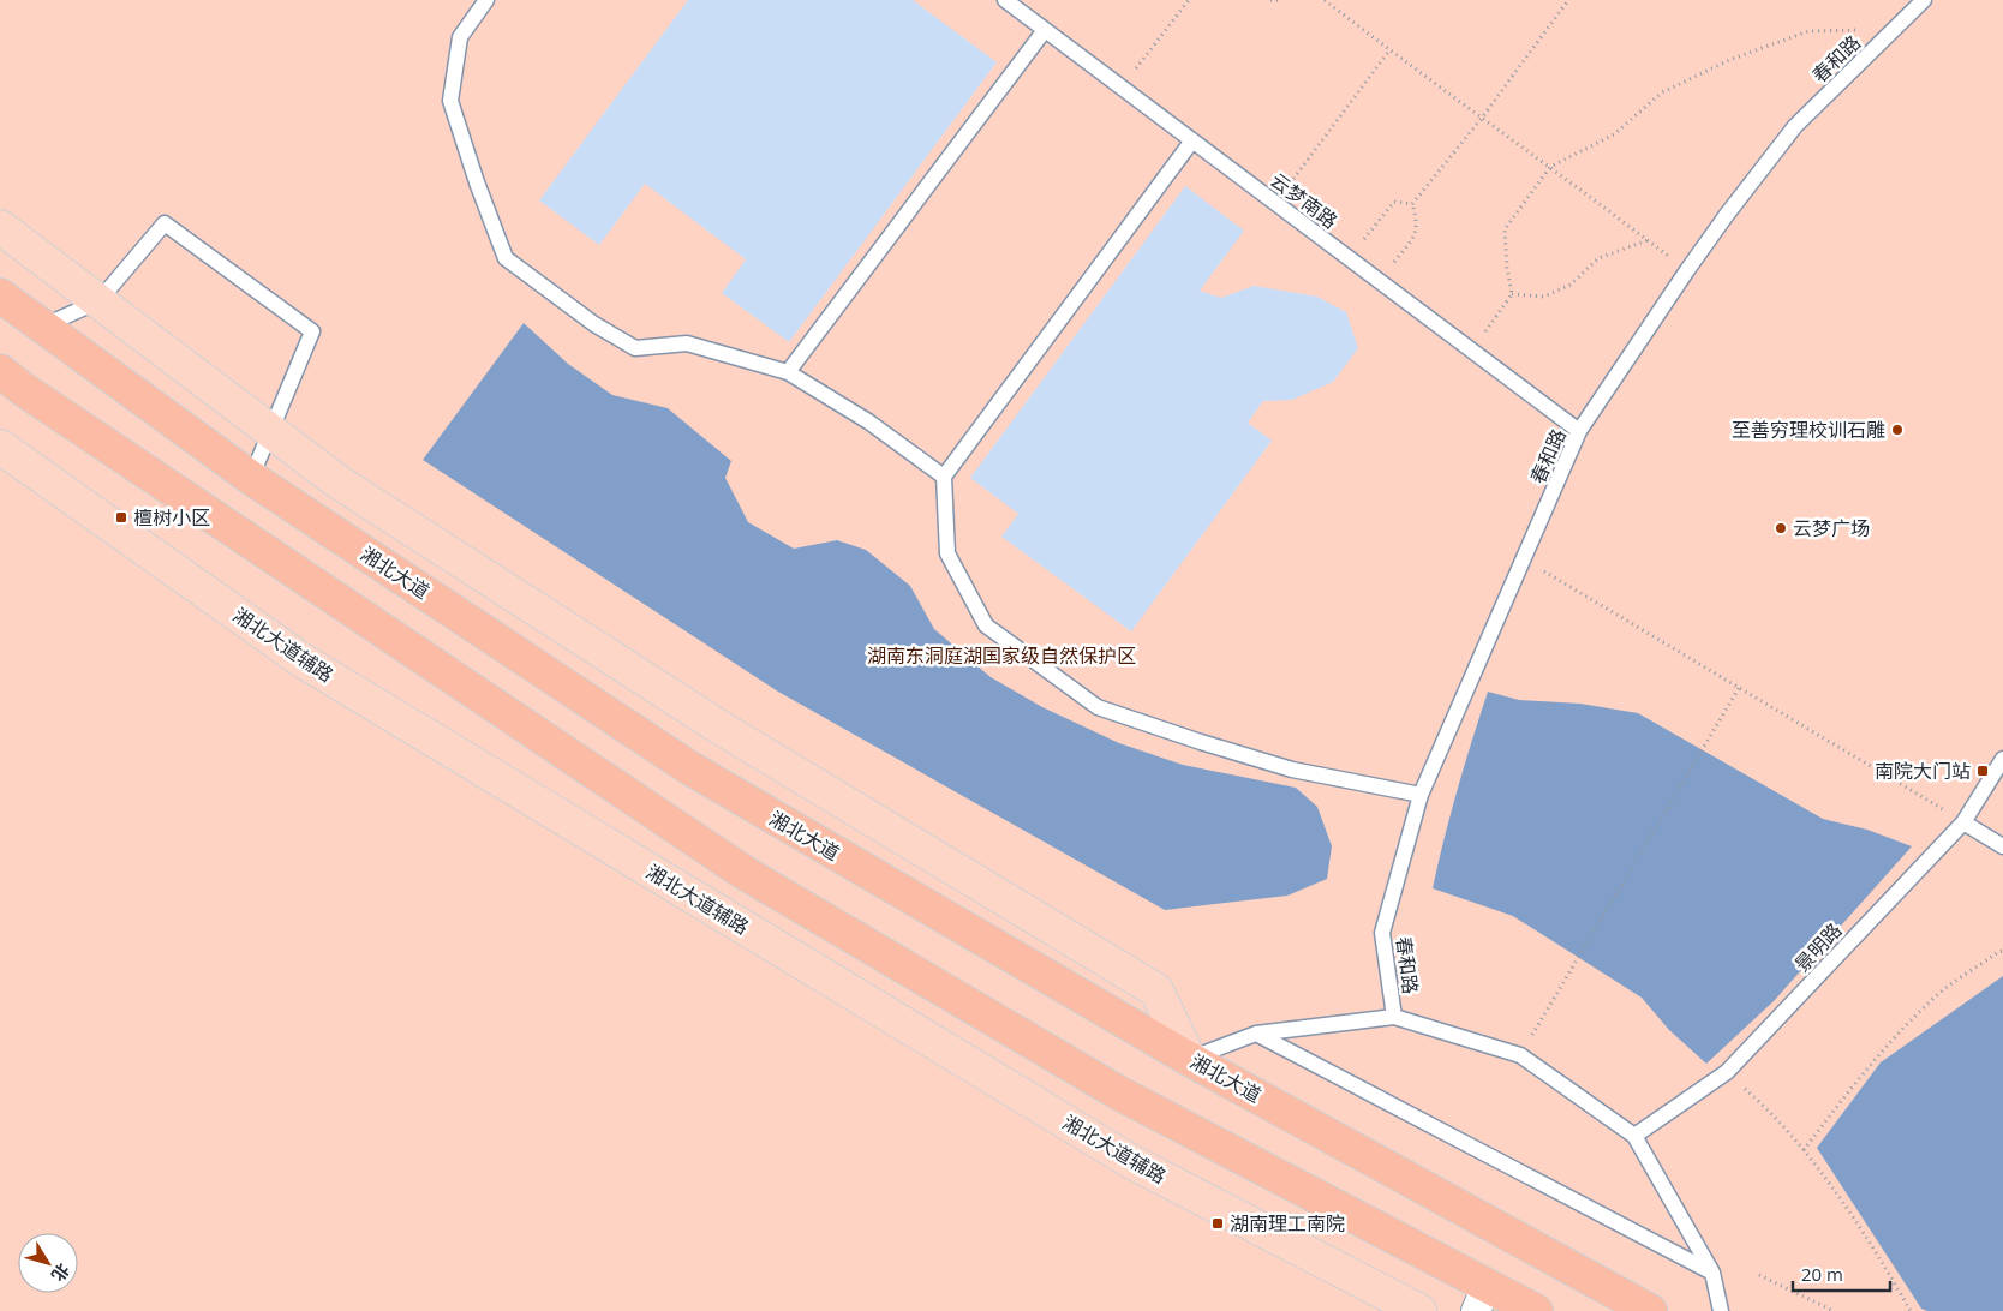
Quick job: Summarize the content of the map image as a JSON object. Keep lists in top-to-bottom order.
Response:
{
  "streets": {
    "highway": ["湘北大道"],
    "main road": ["湘北大道辅路"],
    "lane": ["春和路", "云梦南路", "景明路"]
  },
  "crossings": [
    ["春和路", "云梦南路"]
  ],
  "parks": ["湖南东洞庭湖国家级自然保护区"],
  "places": {
    "other": ["至善穷理校训石雕", "云梦广场"],
    "transit": ["檀树小区", "南院大门站", "湖南理工南院"]
  },
  "scale_bar": "20 m",
  "north": "bottom right"
}
